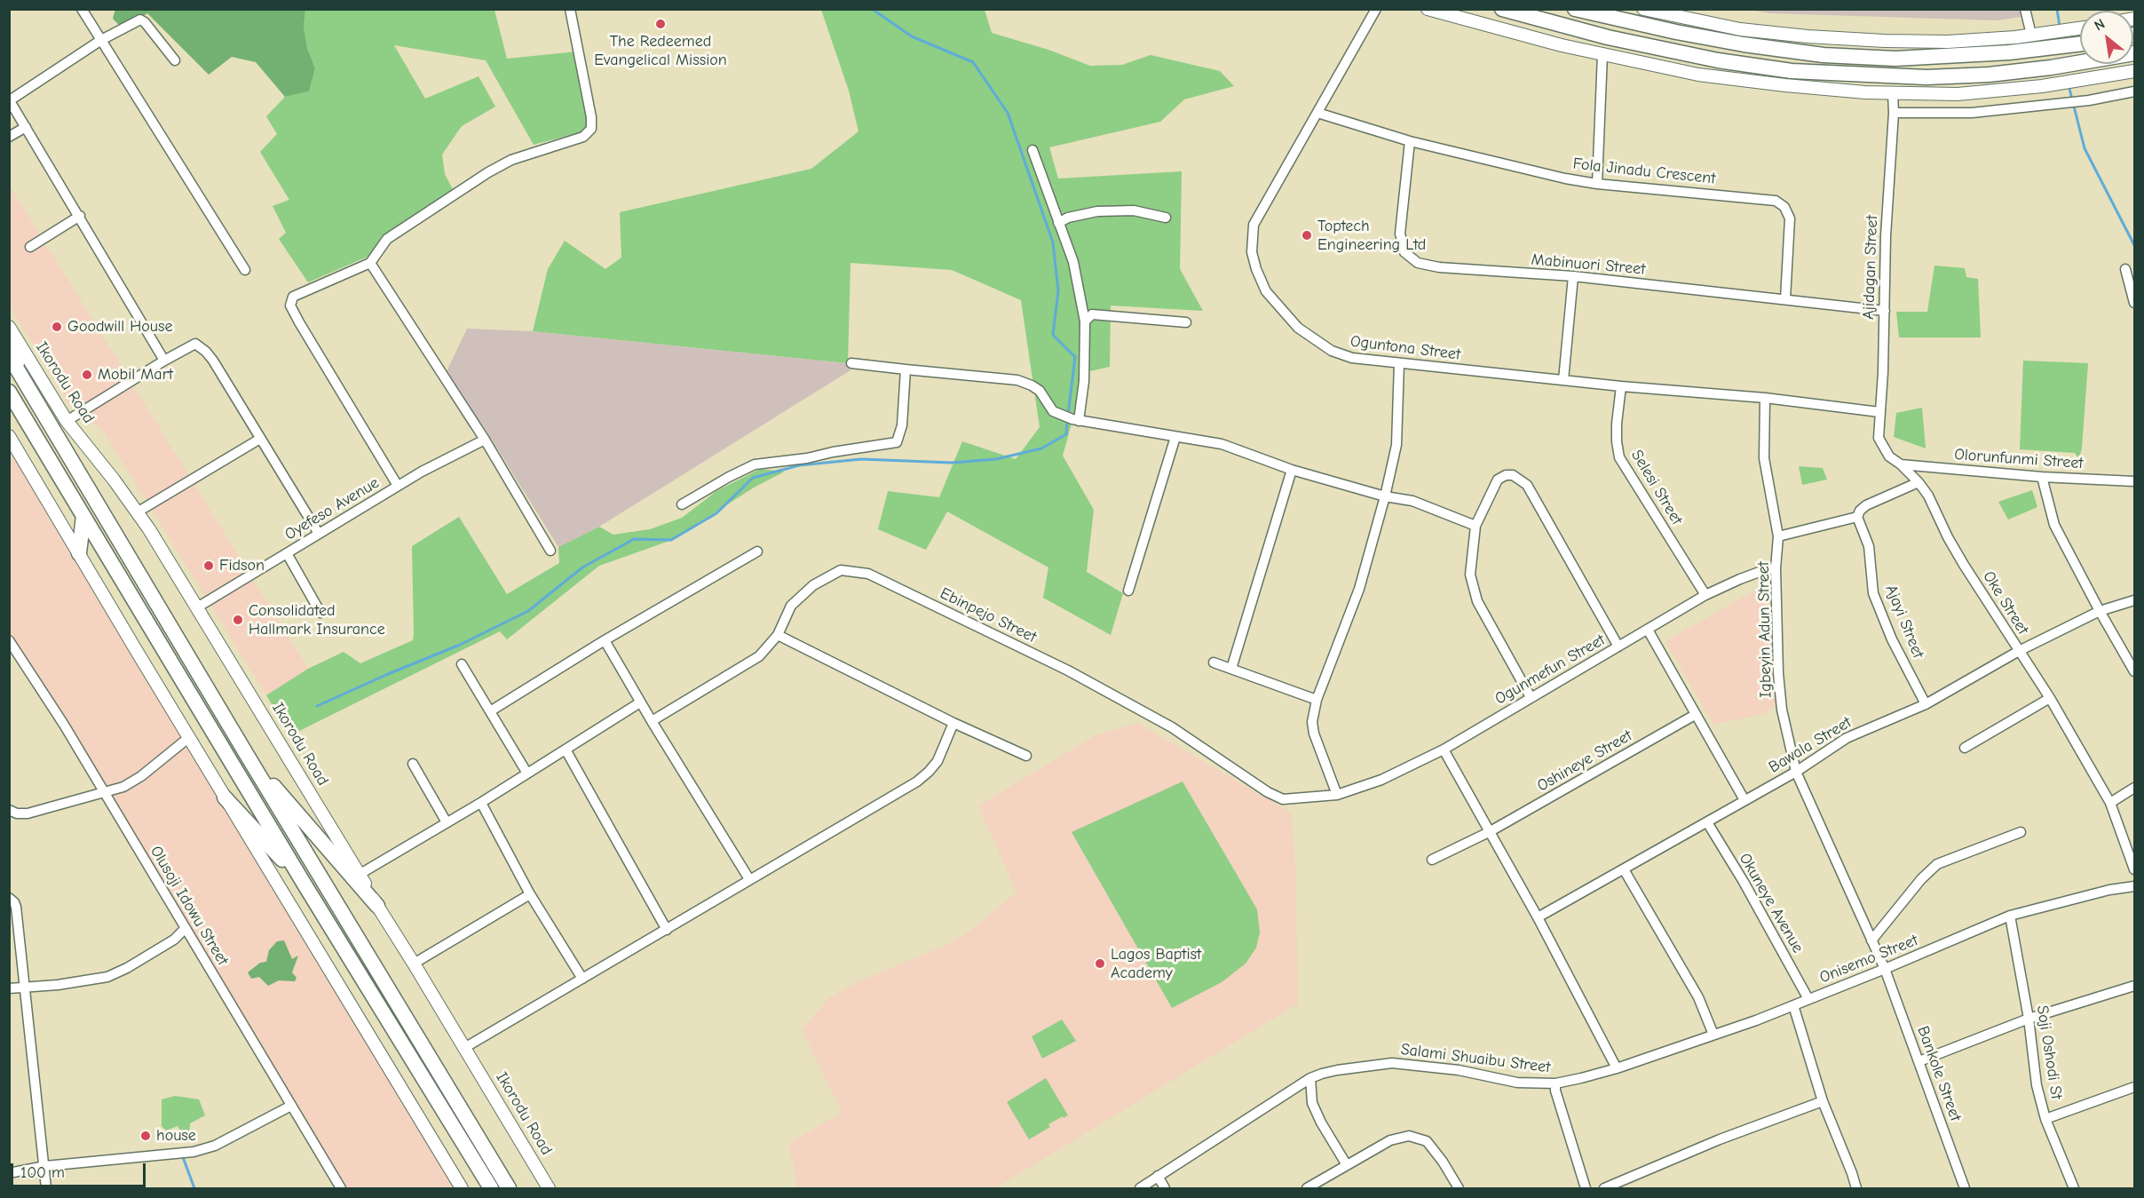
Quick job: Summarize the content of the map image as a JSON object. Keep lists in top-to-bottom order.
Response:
{
  "streets": {
    "highway": ["Ikorodu Road"],
    "street": [
      "Fola Jinadu Crescent",
      "Mabinuori Street",
      "Ajidagan Street",
      "Oguntona Street",
      "Olorunfunmi Street",
      "Selesi Street",
      "Oyefeso Avenue",
      "Oke Street",
      "Ebinpejo Street",
      "Ajayi Street",
      "Igbeyin Adun Street",
      "Ogunmefun Street",
      "Bawala Street",
      "Oshineye Street",
      "Okuneye Avenue",
      "Olusoji Idowu Street",
      "Onisemo Street",
      "Soji Oshodi St",
      "Salami Shuaibu Street",
      "Bankole Street"
    ]
  },
  "crossings": [
    ["Fola Jinadu Crescent", "Mabinuori Street"],
    ["Fola Jinadu Crescent", "Oguntona Street"],
    ["Mabinuori Street", "Ajidagan Street"],
    ["Ajidagan Street", "Oguntona Street"],
    ["Ajidagan Street", "Oke Street"],
    ["Oguntona Street", "Selesi Street"],
    ["Oguntona Street", "Oke Street"],
    ["Oguntona Street", "Igbeyin Adun Street"],
    ["Ikorodu Road", "Oyefeso Avenue"],
    ["Olorunfunmi Street", "Oke Street"],
    ["Selesi Street", "Ogunmefun Street"],
    ["Oke Street", "Bawala Street"],
    ["Ebinpejo Street", "Ogunmefun Street"],
    ["Ajayi Street", "Bawala Street"],
    ["Igbeyin Adun Street", "Ogunmefun Street"],
    ["Igbeyin Adun Street", "Bawala Street"],
    ["Igbeyin Adun Street", "Onisemo Street"],
    ["Igbeyin Adun Street", "Bankole Street"],
    ["Bawala Street", "Okuneye Avenue"],
    ["Okuneye Avenue", "Onisemo Street"],
    ["Onisemo Street", "Soji Oshodi St"],
    ["Onisemo Street", "Salami Shuaibu Street"],
    ["Onisemo Street", "Bankole Street"]
  ],
  "places": [
    "The Redeemed Evangelical Mission",
    "Toptech Engineering Ltd",
    "Goodwill House",
    "Mobil Mart",
    "Fidson",
    "Consolidated Hallmark Insurance",
    "Lagos Baptist Academy",
    "house"
  ],
  "scale_bar": "100 m",
  "north": "top left"
}
